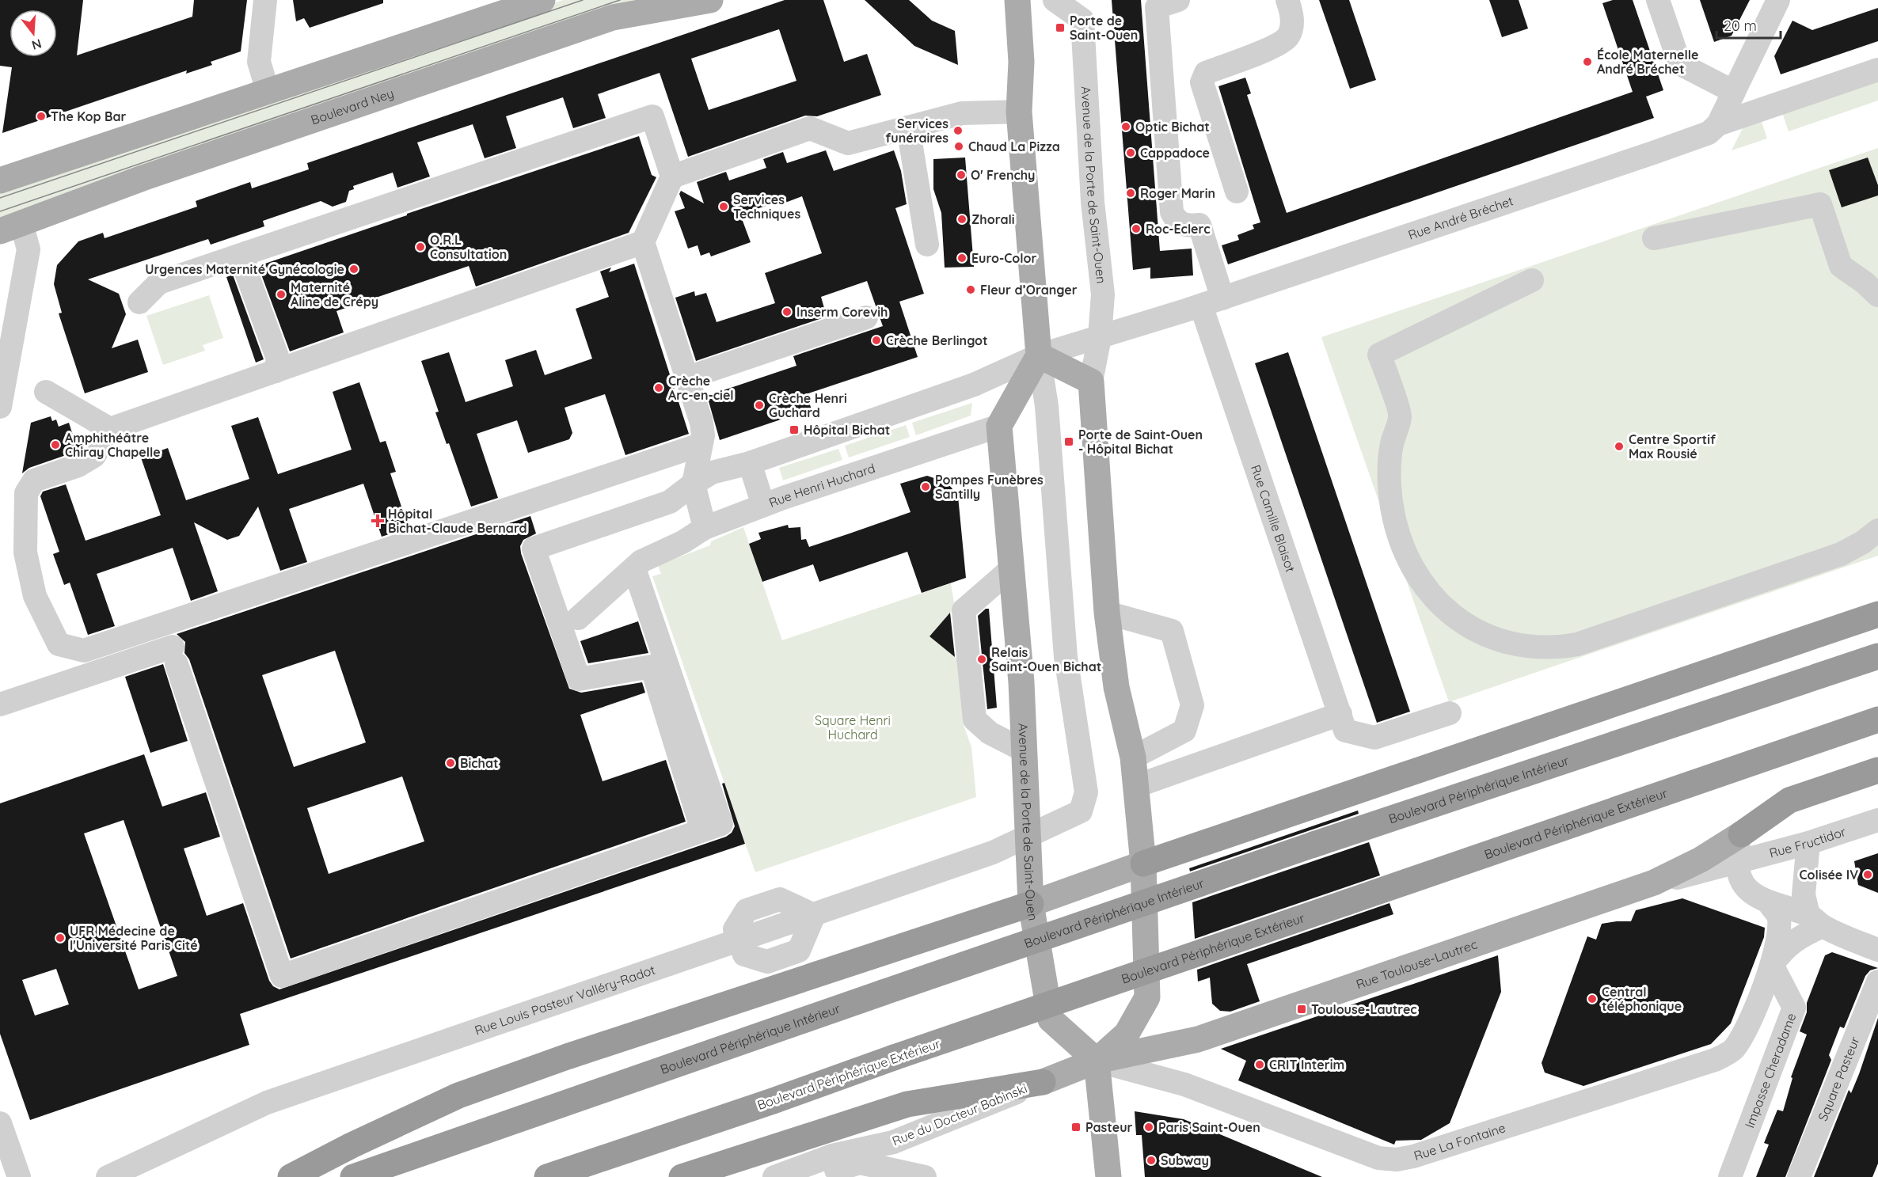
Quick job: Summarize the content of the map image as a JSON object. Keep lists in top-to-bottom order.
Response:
{
  "streets": {
    "highway": ["Boulevard Périphérique Intérieur", "Boulevard Périphérique Extérieur"],
    "main road": ["Boulevard Ney", "Avenue de la Porte de Saint-Ouen", "Rue Toulouse-Lautrec"],
    "street": [
      "Rue André Bréchet",
      "Rue Henri Huchard",
      "Rue Camille Blaisot",
      "Rue Fructidor",
      "Rue Louis Pasteur Valléry-Radot",
      "Impasse Cheradame",
      "Square Pasteur",
      "Rue du Docteur Babinski",
      "Rue La Fontaine"
    ]
  },
  "crossings": [
    ["Avenue de la Porte de Saint-Ouen", "Rue André Bréchet"],
    ["Avenue de la Porte de Saint-Ouen", "Rue Henri Huchard"],
    ["Avenue de la Porte de Saint-Ouen", "Rue Toulouse-Lautrec"],
    ["Avenue de la Porte de Saint-Ouen", "Rue Louis Pasteur Valléry-Radot"],
    ["Avenue de la Porte de Saint-Ouen", "Rue La Fontaine"],
    ["Rue André Bréchet", "Rue Camille Blaisot"],
    ["Rue André Bréchet", "Rue Louis Pasteur Valléry-Radot"],
    ["Rue Fructidor", "Rue Toulouse-Lautrec"],
    ["Rue Fructidor", "Rue La Fontaine"],
    ["Rue Toulouse-Lautrec", "Rue La Fontaine"],
    ["Impasse Cheradame", "Rue La Fontaine"]
  ],
  "parks": ["Square Henri Huchard"],
  "places": {
    "transit": [
      "Porte de Saint-Ouen",
      "Hôpital Bichat",
      "Porte de Saint-Ouen - Hôpital Bichat",
      "Toulouse-Lautrec",
      "Pasteur"
    ],
    "other": [
      "École Maternelle André Bréchet",
      "The Kop Bar",
      "Optic Bichat",
      "Services funéraires",
      "Chaud La Pizza",
      "Cappadoce",
      "O' Frenchy",
      "Roger Marin",
      "Services Techniques",
      "Zhorali",
      "Roc-Eclerc",
      "O.R.L Consultation",
      "Euro-Color",
      "Urgences Maternité Gynécologie",
      "Fleur d’Oranger",
      "Maternité Aline de Crépy",
      "Inserm Corevih",
      "Crèche Berlingot",
      "Crèche Arc-en-ciel",
      "Crèche Henri Guchard",
      "Amphithéâtre Chiray Chapelle",
      "Centre Sportif Max Rousié",
      "Pompes Funèbres Santilly",
      "Relais Saint-Ouen Bichat",
      "Bichat",
      "Colisée IV",
      "UFR Médecine de l'Université Paris Cité",
      "Central téléphonique",
      "CRIT Interim",
      "Paris Saint-Ouen",
      "Subway"
    ],
    "health": ["Hôpital Bichat-Claude Bernard"]
  },
  "scale_bar": "20 m",
  "north": "bottom"
}
